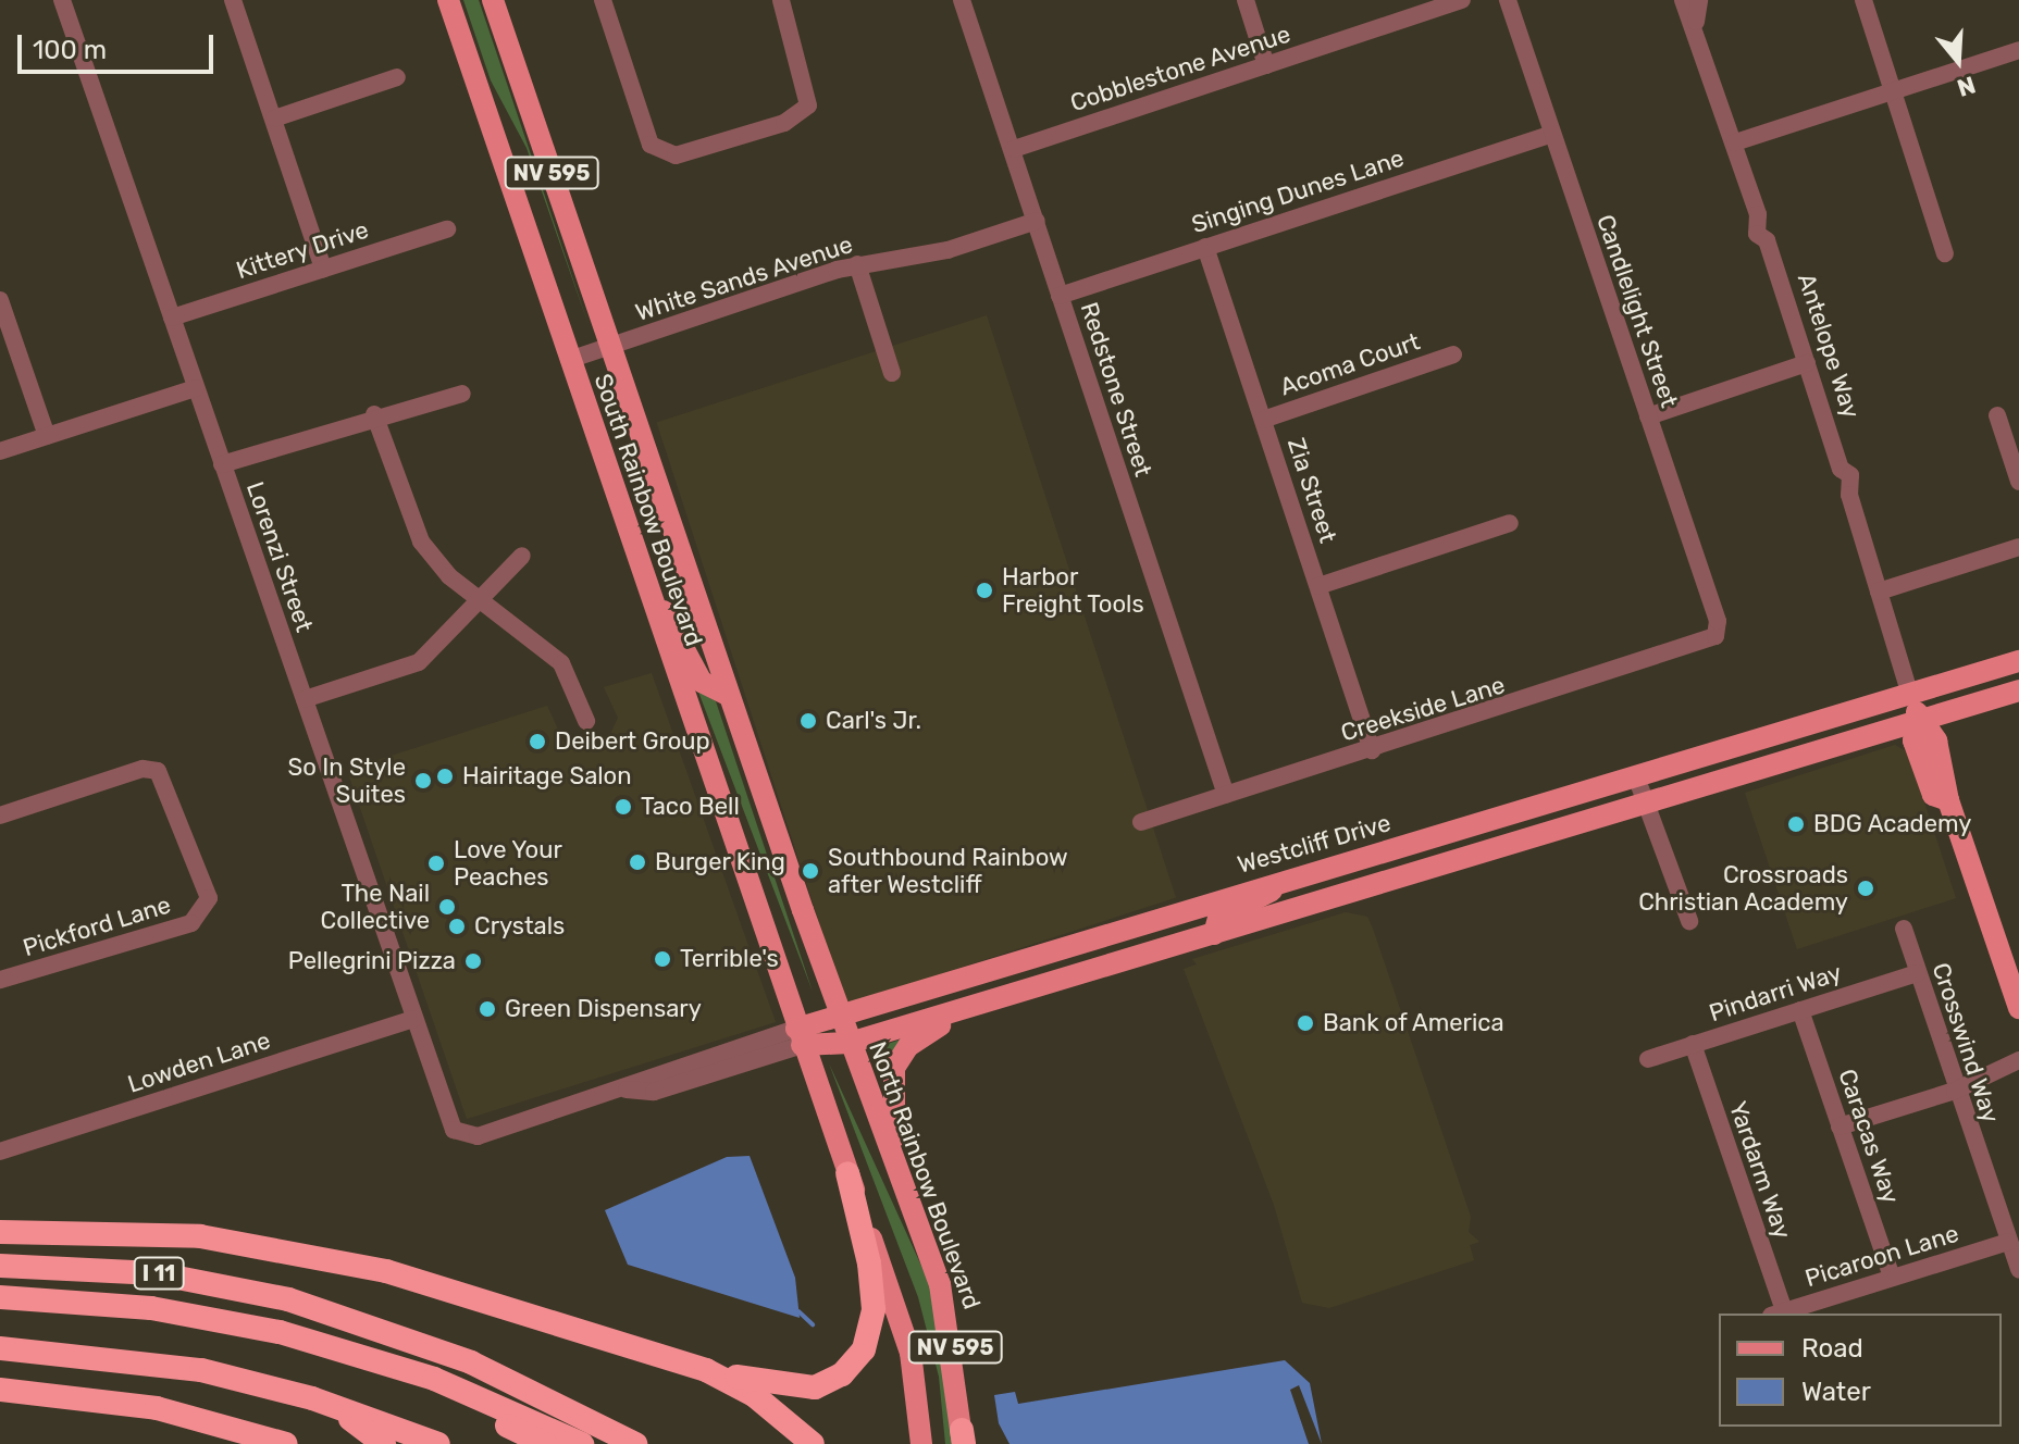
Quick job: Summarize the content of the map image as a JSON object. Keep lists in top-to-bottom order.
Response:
{
  "streets": {
    "highway": ["I 11"],
    "main road": [
      "NV 595",
      "South Rainbow Boulevard",
      "Westcliff Drive",
      "North Rainbow Boulevard"
    ],
    "street": [
      "Cobblestone Avenue",
      "Singing Dunes Lane",
      "Kittery Drive",
      "White Sands Avenue",
      "Candlelight Street",
      "Antelope Way",
      "Acoma Court",
      "Redstone Street",
      "Zia Street",
      "Lorenzi Street",
      "Creekside Lane",
      "Pickford Lane",
      "Pindarri Way",
      "Crosswind Way",
      "Lowden Lane",
      "Caracas Way",
      "Yardarm Way",
      "Picaroon Lane"
    ]
  },
  "crossings": [
    ["Cobblestone Avenue", "Redstone Street"],
    ["NV 595", "South Rainbow Boulevard"],
    ["NV 595", "Westcliff Drive"],
    ["Singing Dunes Lane", "Candlelight Street"],
    ["Singing Dunes Lane", "Redstone Street"],
    ["Singing Dunes Lane", "Zia Street"],
    ["Kittery Drive", "Lorenzi Street"],
    ["White Sands Avenue", "Redstone Street"],
    ["White Sands Avenue", "South Rainbow Boulevard"],
    ["Candlelight Street", "Creekside Lane"],
    ["Antelope Way", "Westcliff Drive"],
    ["Acoma Court", "Zia Street"],
    ["Redstone Street", "Creekside Lane"],
    ["Zia Street", "Creekside Lane"],
    ["South Rainbow Boulevard", "Westcliff Drive"],
    ["South Rainbow Boulevard", "North Rainbow Boulevard"],
    ["Lorenzi Street", "Westcliff Drive"],
    ["Lorenzi Street", "Lowden Lane"],
    ["Westcliff Drive", "North Rainbow Boulevard"],
    ["Pindarri Way", "Crosswind Way"],
    ["Pindarri Way", "Caracas Way"],
    ["Pindarri Way", "Yardarm Way"],
    ["Crosswind Way", "Picaroon Lane"],
    ["Caracas Way", "Picaroon Lane"],
    ["Yardarm Way", "Picaroon Lane"]
  ],
  "places": [
    "Harbor Freight Tools",
    "Carl's Jr.",
    "Deibert Group",
    "Hairitage Salon",
    "So In Style Suites",
    "Taco Bell",
    "BDG Academy",
    "Burger King",
    "Love Your Peaches",
    "Southbound Rainbow after Westcliff",
    "Crossroads Christian Academy",
    "The Nail Collective",
    "Crystals",
    "Terrible's",
    "Pellegrini Pizza",
    "Green Dispensary",
    "Bank of America"
  ],
  "legend": ["Road", "Water"],
  "scale_bar": "100 m",
  "north": "bottom"
}
